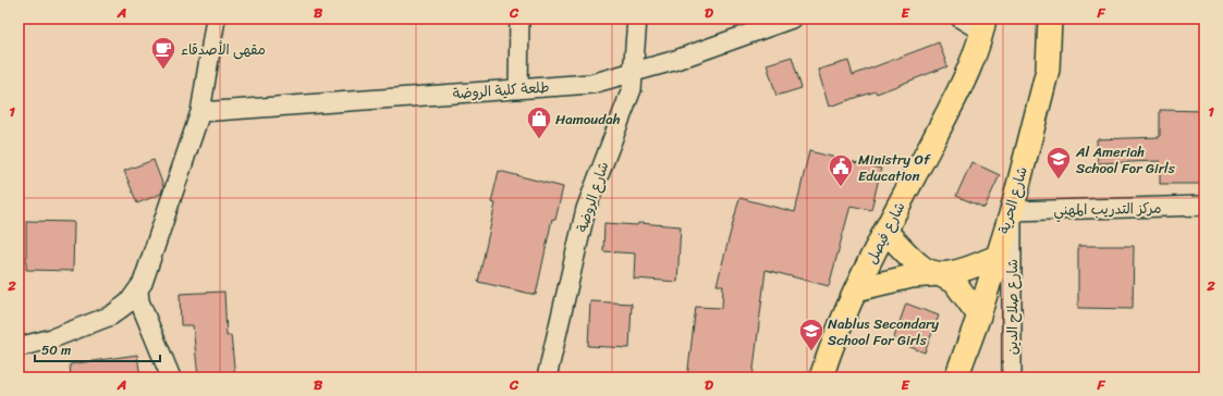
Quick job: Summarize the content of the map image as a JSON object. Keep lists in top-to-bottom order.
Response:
{
  "streets": {
    "main road": ["شارع الحرية", "شارع فيصل"],
    "street": [
      "طلعة كلية الروضة",
      "شارع الروضة",
      "مركز التدريب المهني",
      "شارع صلاح الدين"
    ]
  },
  "crossings": [
    ["طلعة كلية الروضة", "شارع الروضة"],
    ["شارع الحرية", "مركز التدريب المهني"],
    ["شارع الحرية", "شارع صلاح الدين"],
    ["مركز التدريب المهني", "شارع صلاح الدين"]
  ],
  "places": {
    "cafe": ["مقهى الأصدقاء"],
    "shop": ["Hamoudah"],
    "school or university": ["Al Ameriah School For Girls", "Nablus Secondary School For Girls"],
    "public building": ["Ministry Of Education"]
  },
  "scale_bar": "50 m",
  "grid": {
    "columns": [
      "A",
      "B",
      "C",
      "D",
      "E",
      "F"
    ],
    "rows": ["1", "2"]
  }
}
